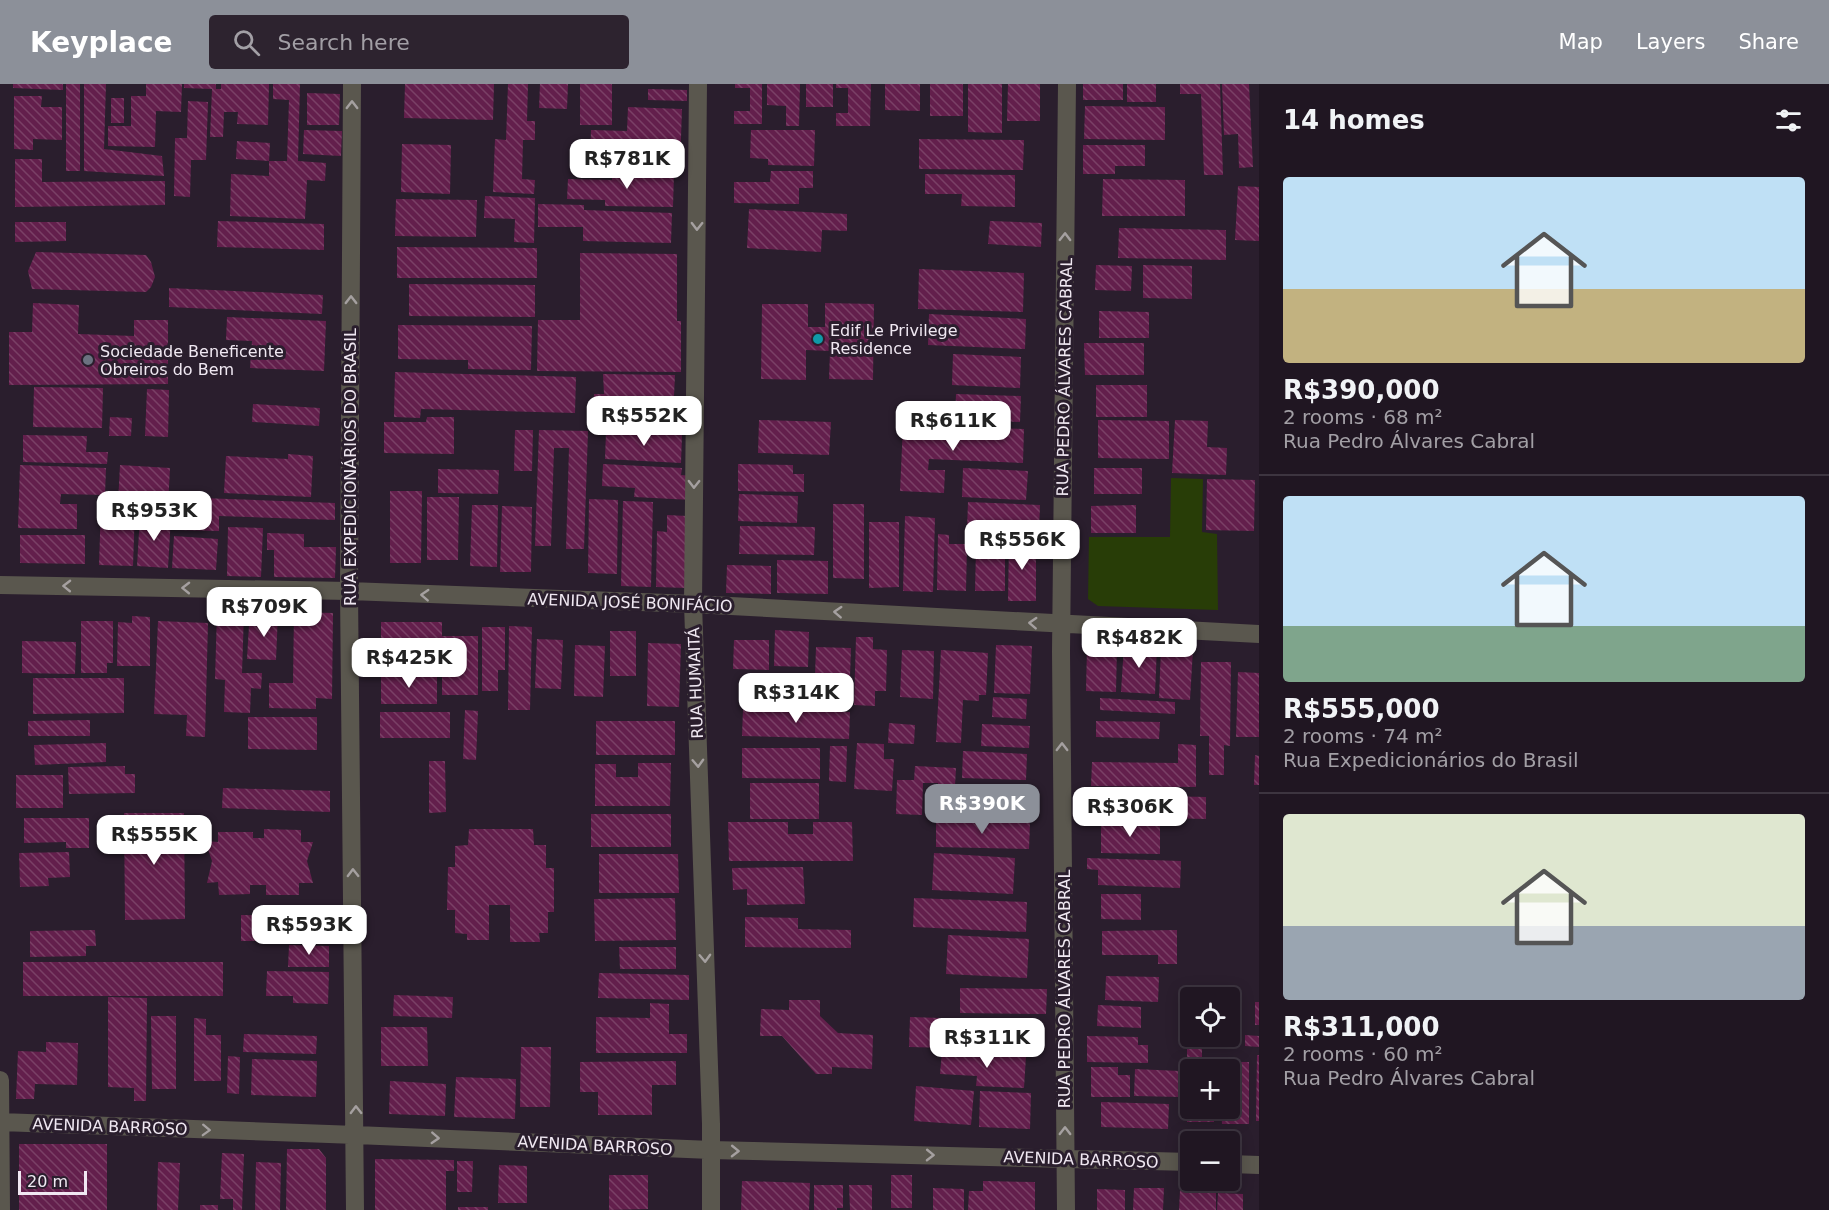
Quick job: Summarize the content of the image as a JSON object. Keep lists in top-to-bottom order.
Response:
{
  "streets": {
    "street": [
      "RUA PEDRO ÁLVARES CABRAL",
      "RUA EXPEDICIONÁRIOS DO BRASIL",
      "AVENIDA JOSÉ BONIFÁCIO",
      "RUA HUMAITÁ",
      "AVENIDA BARROSO"
    ]
  },
  "crossings": [
    ["RUA PEDRO ÁLVARES CABRAL", "AVENIDA JOSÉ BONIFÁCIO"],
    ["RUA PEDRO ÁLVARES CABRAL", "AVENIDA BARROSO"],
    ["RUA EXPEDICIONÁRIOS DO BRASIL", "AVENIDA JOSÉ BONIFÁCIO"],
    ["RUA EXPEDICIONÁRIOS DO BRASIL", "AVENIDA BARROSO"],
    ["AVENIDA JOSÉ BONIFÁCIO", "RUA HUMAITÁ"],
    ["RUA HUMAITÁ", "AVENIDA BARROSO"]
  ],
  "one_way": [
    "RUA PEDRO ÁLVARES CABRAL",
    "RUA EXPEDICIONÁRIOS DO BRASIL",
    "AVENIDA JOSÉ BONIFÁCIO",
    "RUA HUMAITÁ",
    "AVENIDA BARROSO"
  ],
  "places": ["Edif Le Privilege Residence", "Sociedade Beneficente Obreiros do Bem"],
  "scale_bar": "20 m",
  "page": {
    "header": "Keyplace",
    "search": "Search here",
    "nav": ["Map", "Layers", "Share"],
    "heading": "14 homes",
    "price": [
      "R$781K",
      "R$552K",
      "R$611K",
      "R$953K",
      "R$556K",
      "R$709K",
      "R$482K",
      "R$425K",
      "R$314K",
      "R$390K",
      "R$306K",
      "R$555K",
      "R$593K",
      "R$311K"
    ],
    "list": [
      {
        "name": "R$390,000",
        "note": "2 rooms · 68 m² · Rua Pedro Álvares Cabral"
      },
      {
        "name": "R$555,000",
        "note": "2 rooms · 74 m² · Rua Expedicionários do Brasil"
      },
      {
        "name": "R$311,000",
        "note": "2 rooms · 60 m² · Rua Pedro Álvares Cabral"
      }
    ],
    "map_buttons": ["+", "−"],
    "scale": "20 m"
  }
}
